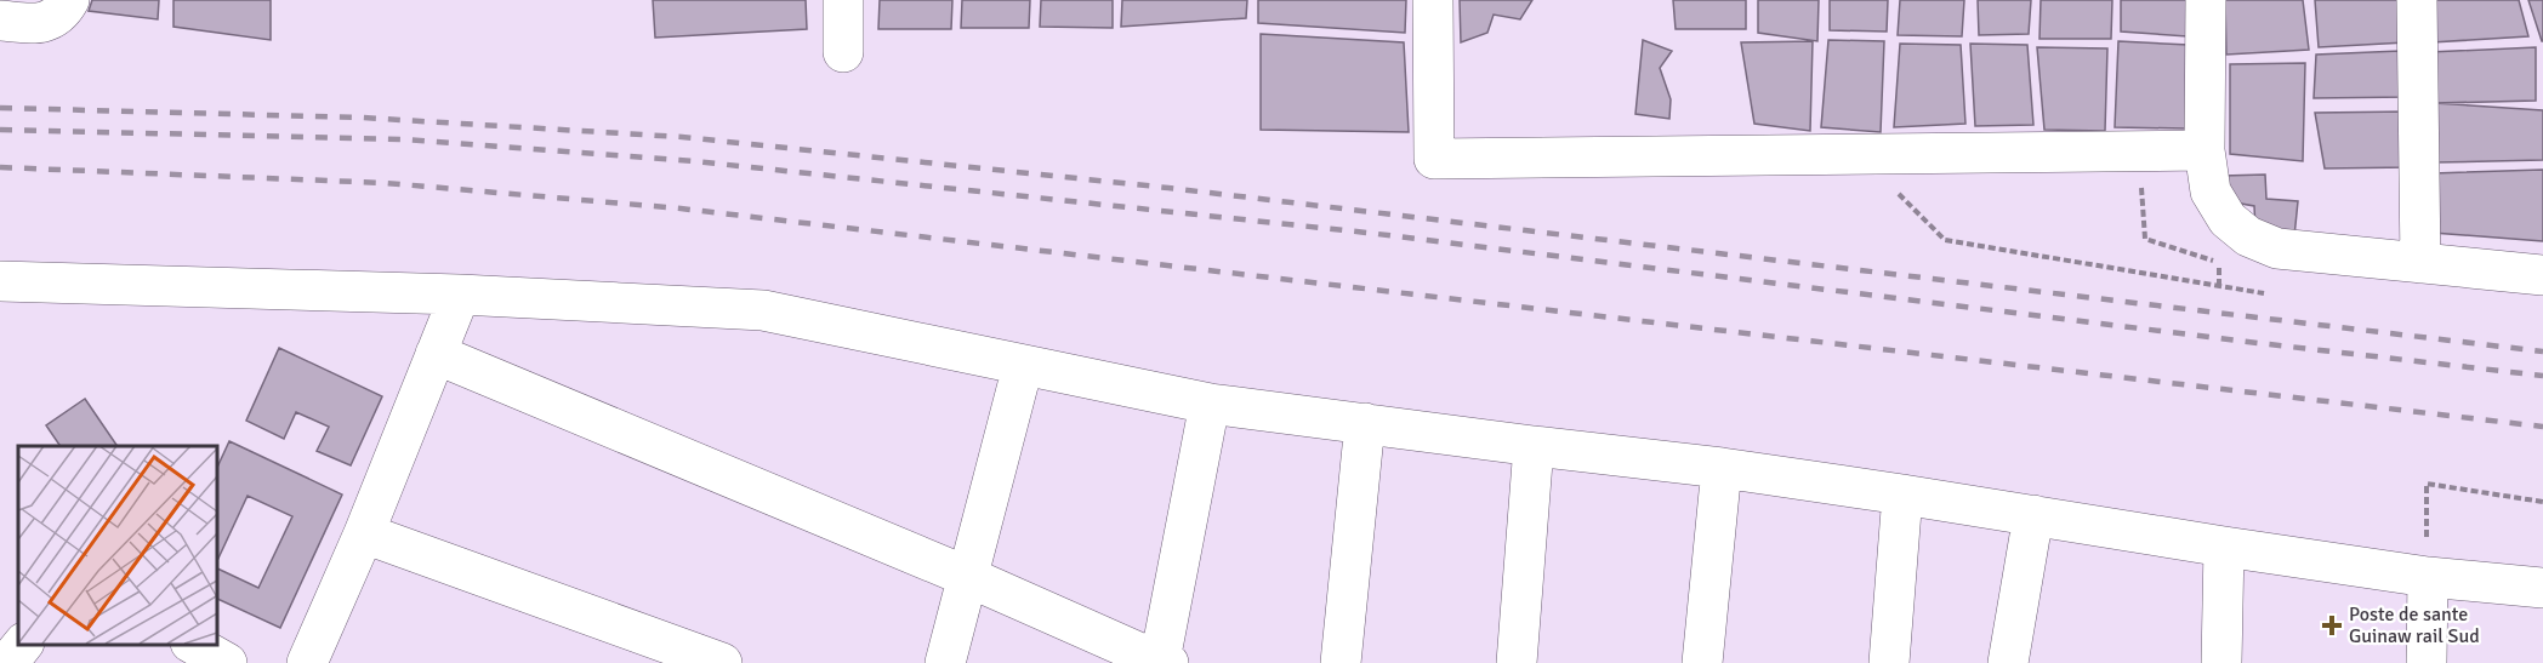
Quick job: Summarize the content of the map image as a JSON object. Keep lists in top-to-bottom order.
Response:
{
  "places": {
    "health": ["Poste de sante Guinaw rail Sud"]
  }
}
